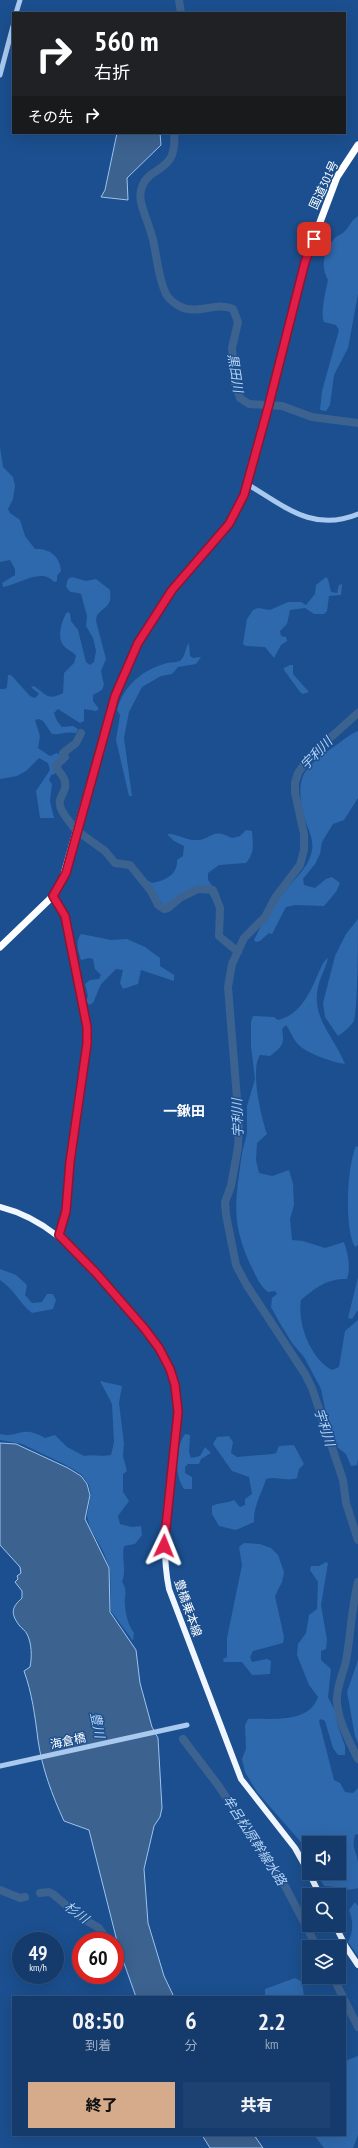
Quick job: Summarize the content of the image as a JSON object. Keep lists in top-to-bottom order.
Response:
{
  "streets": {
    "highway": ["国道301号"],
    "main road": ["豊橋乗本線"],
    "street": ["海倉橋"]
  },
  "districts": ["一鍬田"],
  "water": [
    "黒田川",
    "宇利川",
    "豊川",
    "牟呂松原幹線水路",
    "杉川"
  ],
  "page": {
    "turn": ["560 m", "右折"],
    "then": "その先",
    "speed": "49 km/h",
    "limit": "60",
    "eta": [
      "08:50",
      "到着",
      "6",
      "分",
      "2.2",
      "km"
    ],
    "buttons": ["終了", "共有"]
  }
}
